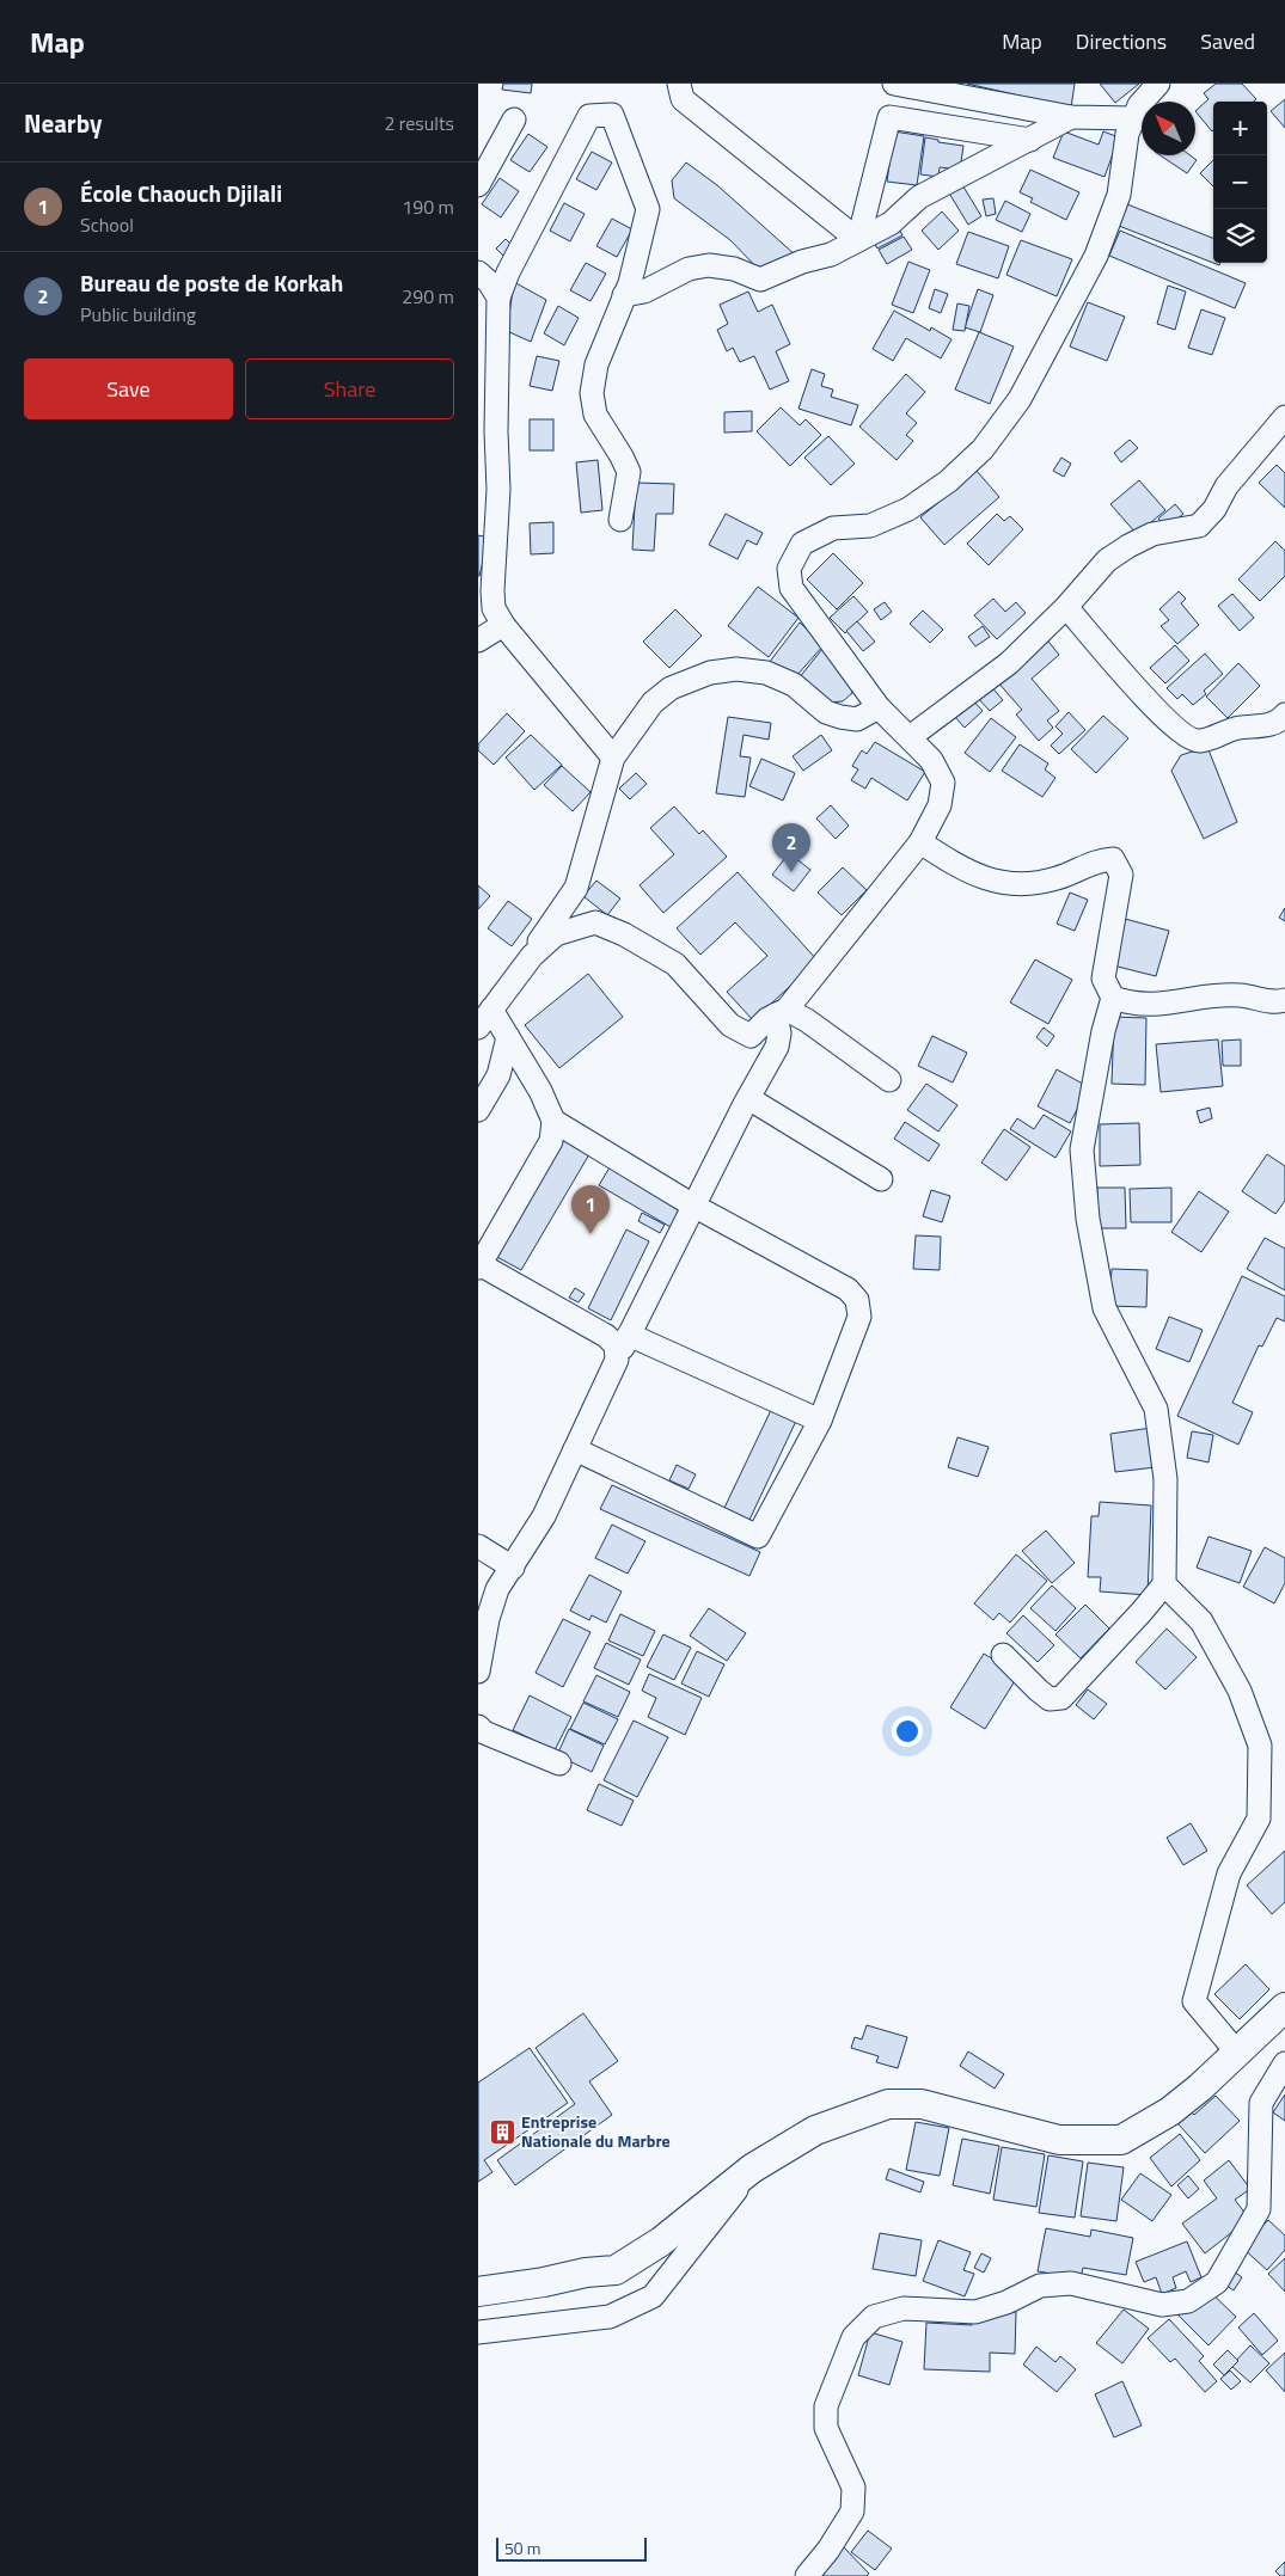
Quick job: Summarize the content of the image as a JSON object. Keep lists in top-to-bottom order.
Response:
{
  "places": {
    "building": ["Entreprise Nationale du Marbre"]
  },
  "scale_bar": "50 m",
  "north": "top left",
  "page": {
    "header": "Map",
    "nav": ["Map", "Directions", "Saved"],
    "heading": ["Nearby", "2 results"],
    "map_buttons": ["+", "−"],
    "list": [
      {
        "mark": "1",
        "name": "École Chaouch Djilali",
        "note": "School",
        "value": "190 m"
      },
      {
        "mark": "2",
        "name": "Bureau de poste de Korkah",
        "note": "Public building",
        "value": "290 m"
      }
    ],
    "buttons": ["Save", "Share"],
    "pins": ["2", "1"],
    "scale": "50 m"
  }
}
